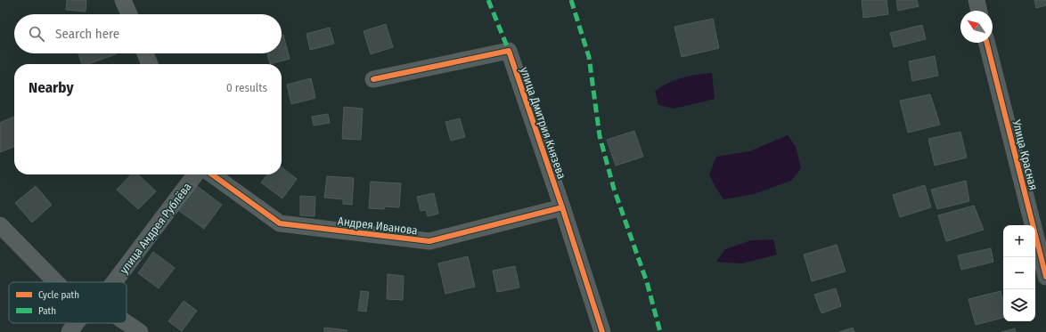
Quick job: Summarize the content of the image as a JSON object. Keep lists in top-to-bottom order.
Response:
{
  "streets": {
    "street": [
      "улица Дмитрия Князева",
      "Улица Красная",
      "Андрея Иванова",
      "улица Андрея Рублёва"
    ]
  },
  "crossings": [
    ["улица Дмитрия Князева", "Андрея Иванова"]
  ],
  "legend": ["Cycle path", "Path"],
  "north": "top left",
  "page": {
    "search": "Search here",
    "heading": ["Nearby", "0 results"],
    "map_buttons": ["+", "−"]
  }
}
